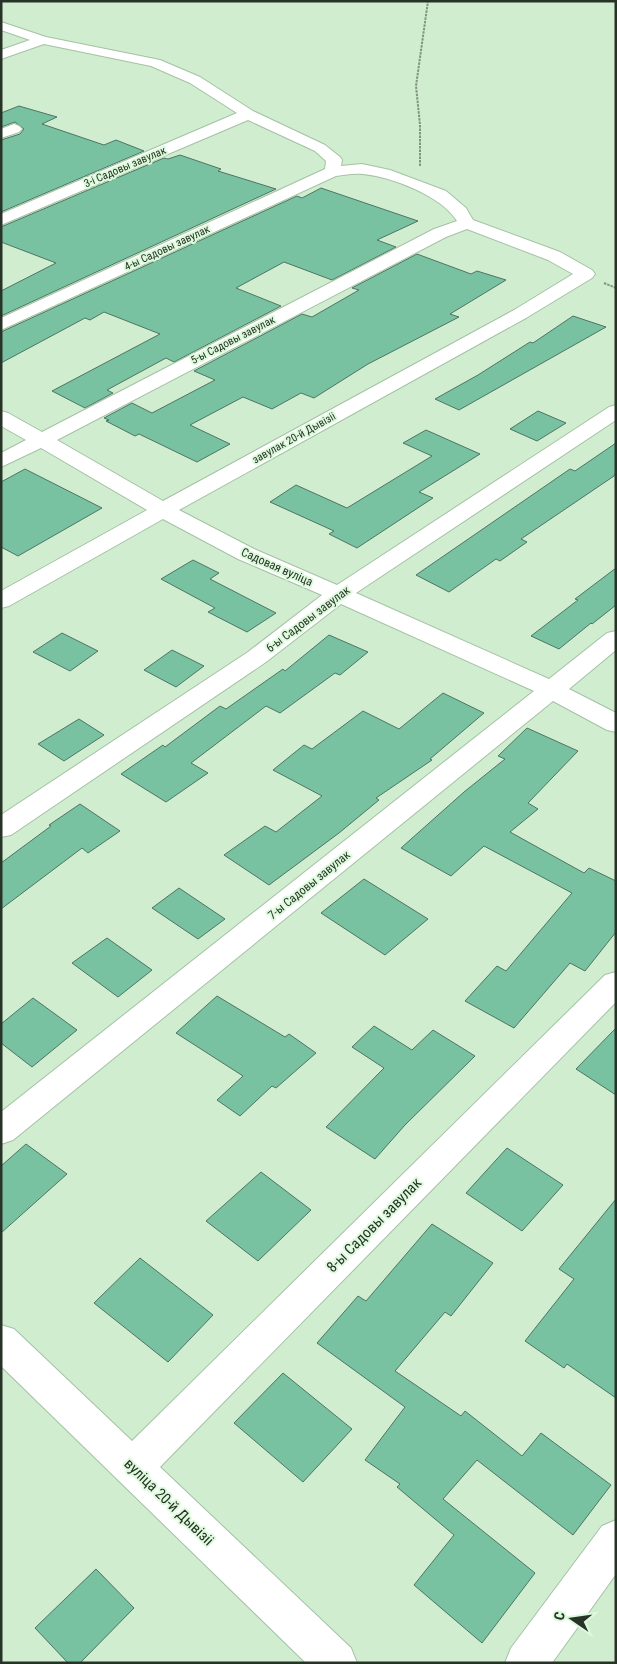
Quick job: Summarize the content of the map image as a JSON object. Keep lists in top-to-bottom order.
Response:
{
  "streets": {
    "street": [
      "3-і Садовы завулак",
      "4-ы Садовы завулак",
      "5-ы Садовы завулак",
      "завулак 20-й Дывізіі",
      "Садовая вуліца",
      "6-ы Садовы завулак",
      "7-ы Садовы завулак",
      "8-ы Садовы завулак",
      "вуліца 20-й Дывізіі"
    ]
  },
  "crossings": [
    ["5-ы Садовы завулак", "завулак 20-й Дывізіі"],
    ["5-ы Садовы завулак", "Садовая вуліца"],
    ["завулак 20-й Дывізіі", "Садовая вуліца"],
    ["Садовая вуліца", "6-ы Садовы завулак"],
    ["Садовая вуліца", "7-ы Садовы завулак"],
    ["8-ы Садовы завулак", "вуліца 20-й Дывізіі"]
  ],
  "north": "left"
}
